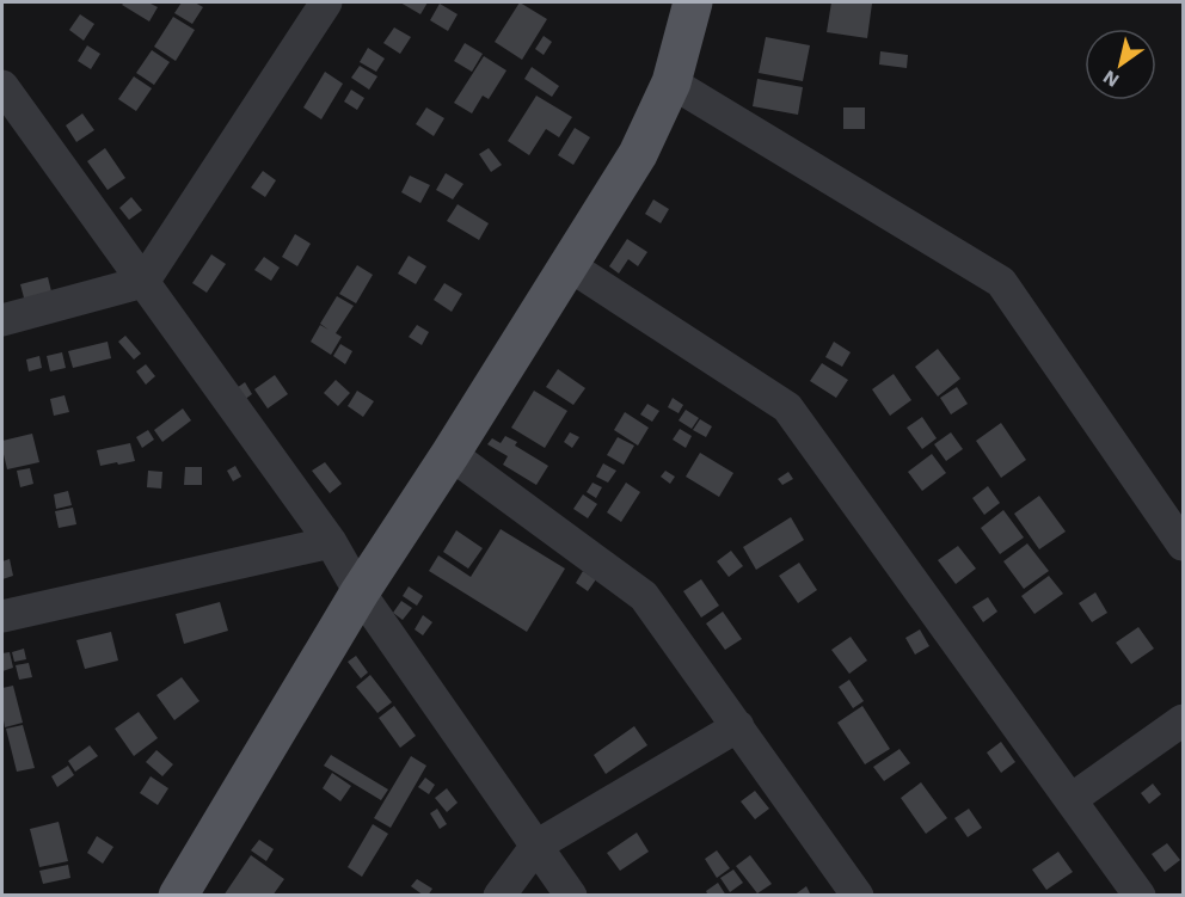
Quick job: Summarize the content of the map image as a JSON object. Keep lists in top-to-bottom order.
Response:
{
  "north": "bottom left"
}
